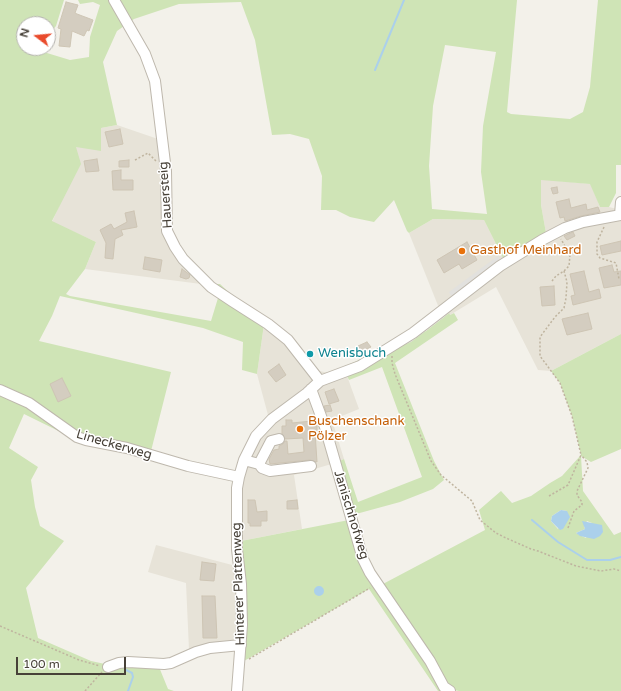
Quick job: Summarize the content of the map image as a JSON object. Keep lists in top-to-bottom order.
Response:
{
  "streets": {
    "street": [
      "Hauersteig",
      "Lineckerweg",
      "Janischhofweg",
      "Hinterer Plattenweg"
    ]
  },
  "crossings": [
    ["Hauersteig", "Hinterer Plattenweg"],
    ["Lineckerweg", "Hinterer Plattenweg"],
    ["Janischhofweg", "Hinterer Plattenweg"]
  ],
  "places": ["Gasthof Meinhard", "Wenisbuch", "Buschenschank Pölzer"],
  "scale_bar": "100 m",
  "north": "left"
}
